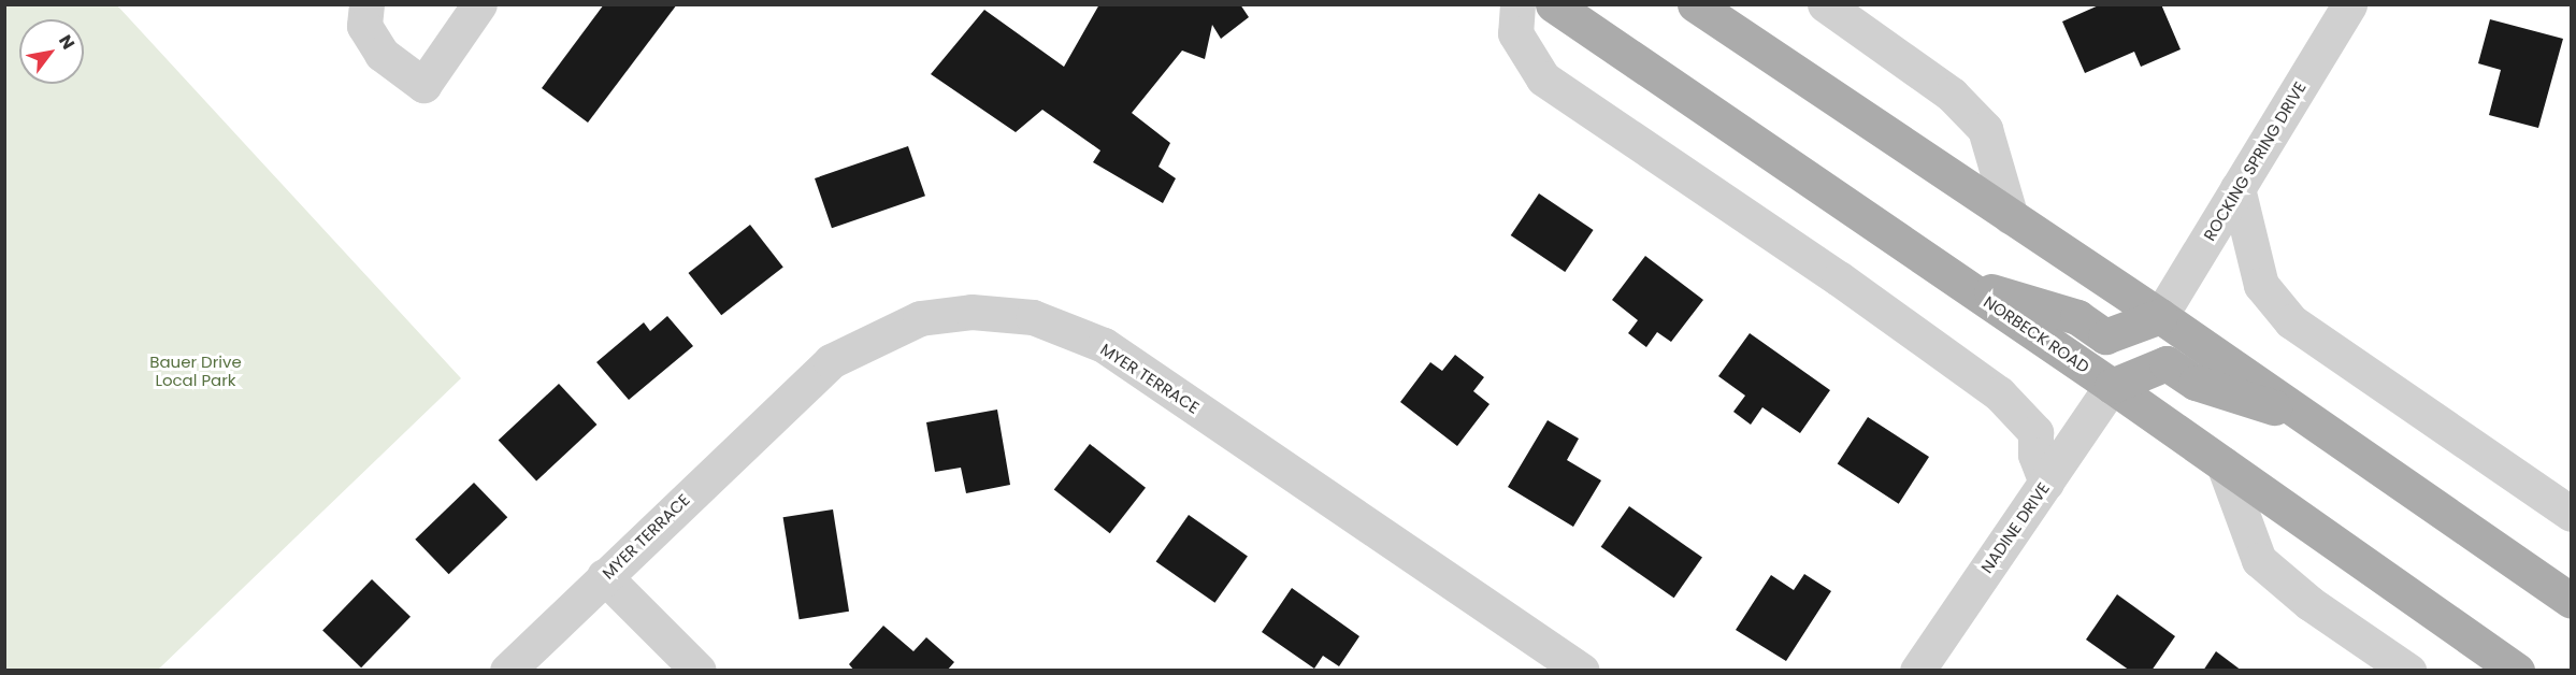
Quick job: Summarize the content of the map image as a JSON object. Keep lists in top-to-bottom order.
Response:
{
  "streets": {
    "main road": ["NORBECK ROAD"],
    "street": ["ROCKING SPRING DRIVE", "MYER TERRACE", "NADINE DRIVE"]
  },
  "crossings": [
    ["NORBECK ROAD", "NADINE DRIVE"]
  ],
  "parks": ["Bauer Drive Local Park"],
  "north": "top right"
}
